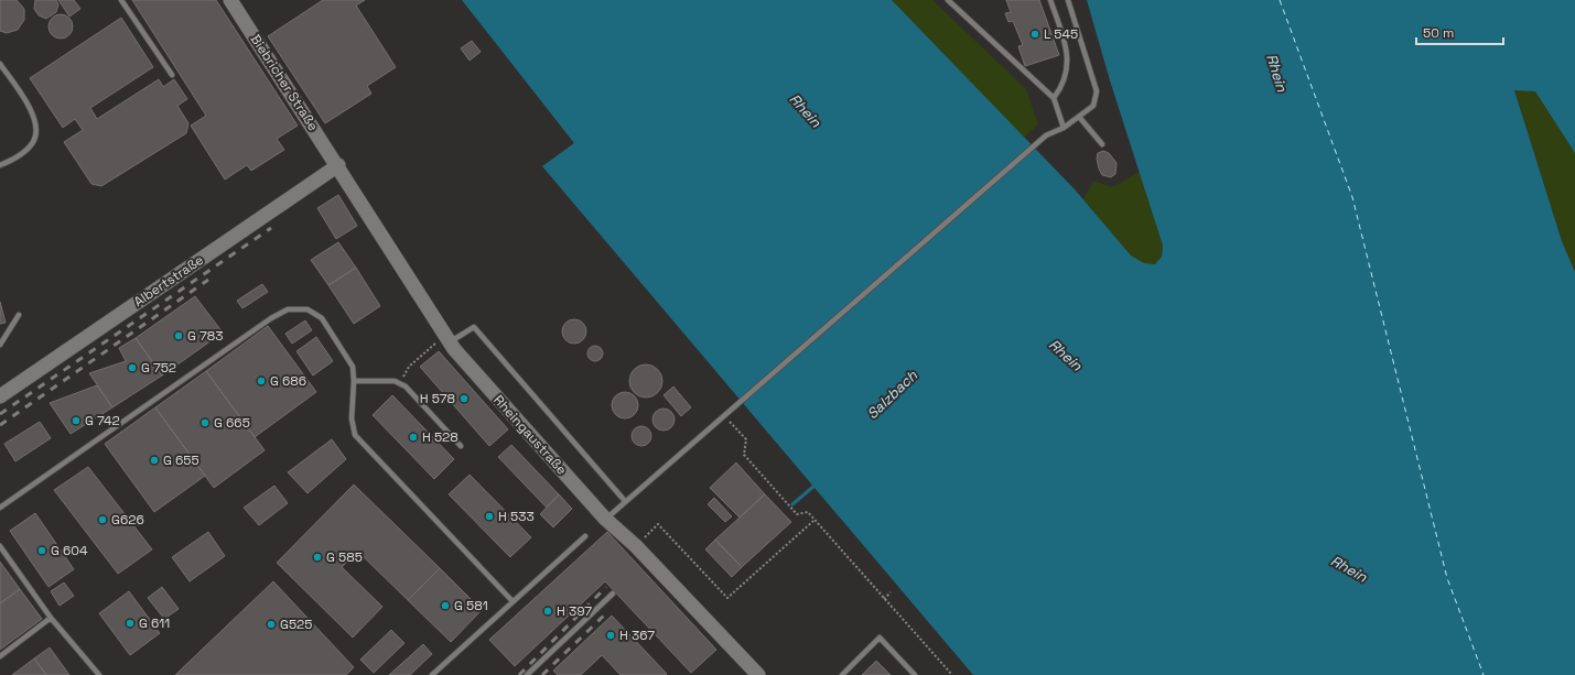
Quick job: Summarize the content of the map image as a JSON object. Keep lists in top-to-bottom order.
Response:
{
  "streets": {
    "street": ["Biebricher Straße", "Albertstraße", "Rheingaustraße"]
  },
  "crossings": [
    ["Biebricher Straße", "Albertstraße"],
    ["Biebricher Straße", "Rheingaustraße"],
    ["Albertstraße", "Rheingaustraße"]
  ],
  "water": ["Rhein", "Salzbach"],
  "places": [
    "L 545",
    "G 783",
    "G 752",
    "G 686",
    "H 578",
    "G 742",
    "G 665",
    "H 528",
    "G 655",
    "H 533",
    "G626",
    "G 604",
    "G 585",
    "G 581",
    "H 397",
    "G 611",
    "G525",
    "H 367"
  ],
  "scale_bar": "50 m"
}
